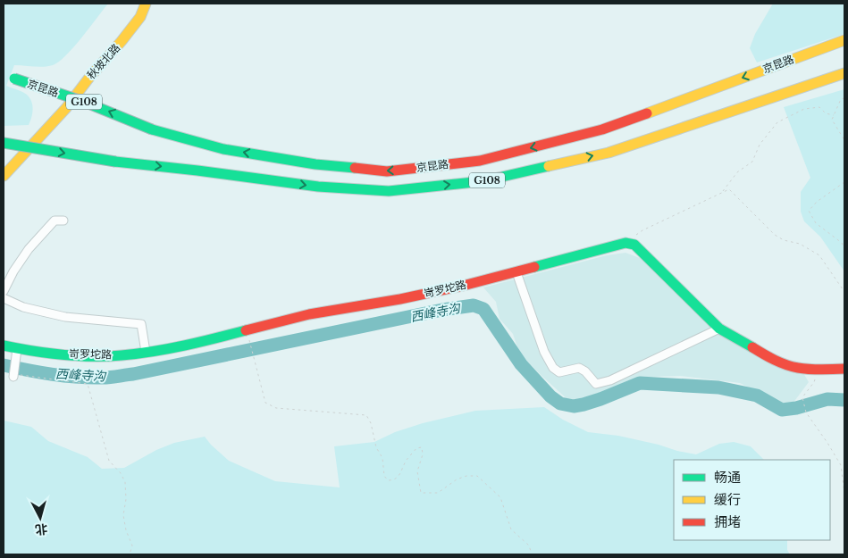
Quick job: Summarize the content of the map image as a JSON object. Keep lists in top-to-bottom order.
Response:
{
  "streets": {
    "main road": [
      "秋坡北路",
      "京昆路",
      "G108",
      "岢罗坨路"
    ]
  },
  "water": ["西峰寺沟"],
  "legend": ["畅通", "缓行", "拥堵"],
  "north": "bottom"
}
